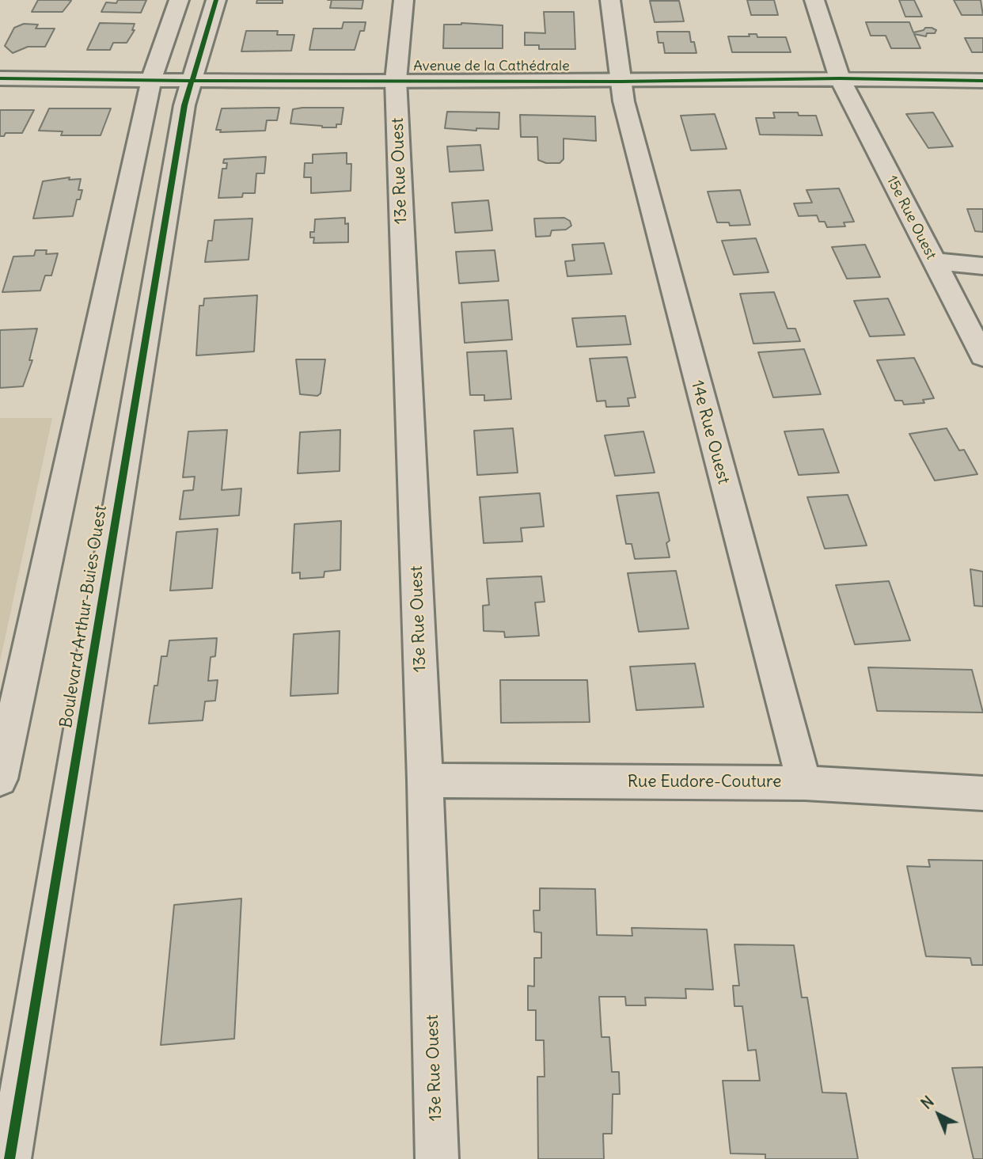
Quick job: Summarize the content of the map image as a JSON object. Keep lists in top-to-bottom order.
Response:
{
  "streets": {
    "street": [
      "Avenue de la Cathédrale",
      "13e Rue Ouest",
      "15e Rue Ouest",
      "14e Rue Ouest",
      "Boulevard Arthur-Buies Ouest",
      "Rue Eudore-Couture"
    ]
  },
  "crossings": [
    ["Avenue de la Cathédrale", "13e Rue Ouest"],
    ["Avenue de la Cathédrale", "15e Rue Ouest"],
    ["Avenue de la Cathédrale", "14e Rue Ouest"],
    ["Avenue de la Cathédrale", "Boulevard Arthur-Buies Ouest"],
    ["13e Rue Ouest", "Rue Eudore-Couture"],
    ["14e Rue Ouest", "Rue Eudore-Couture"]
  ],
  "north": "top left"
}
